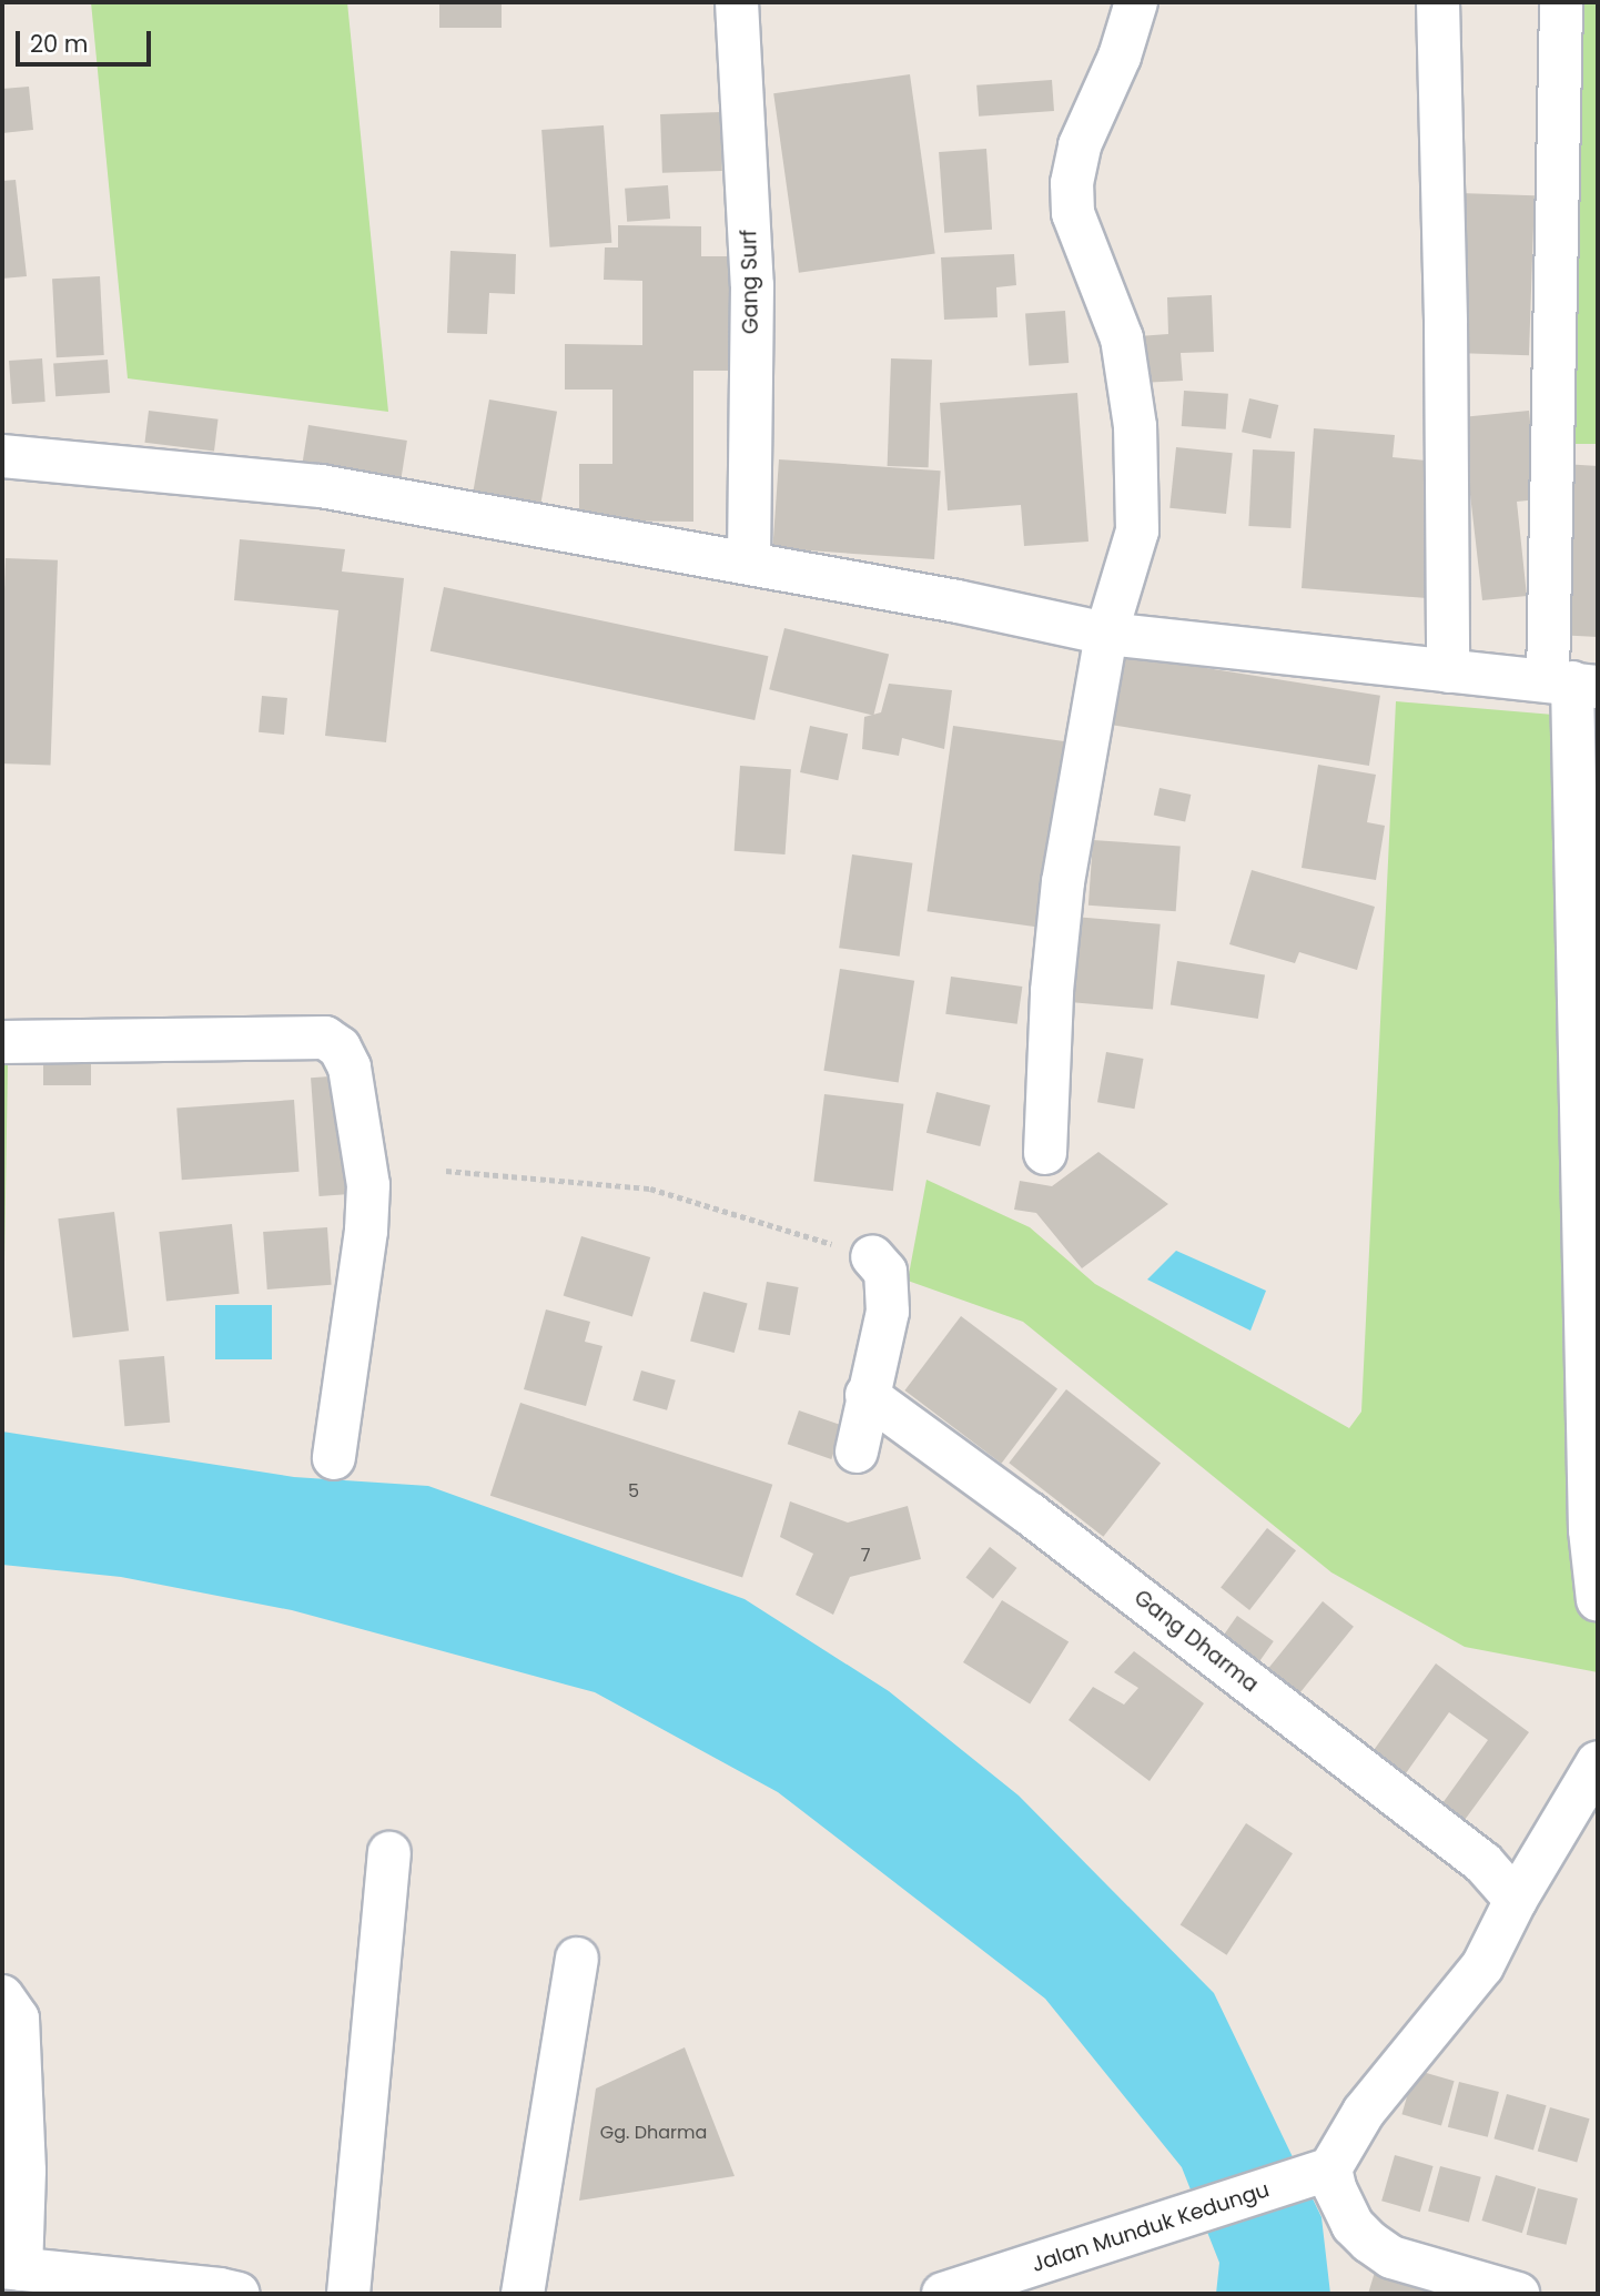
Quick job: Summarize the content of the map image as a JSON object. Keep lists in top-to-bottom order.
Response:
{
  "streets": {
    "street": ["Gang Surf", "Gang Dharma", "Jalan Munduk Kedungu"]
  },
  "house_numbers": ["5", "7", "Gg. Dharma"],
  "scale_bar": "20 m"
}
